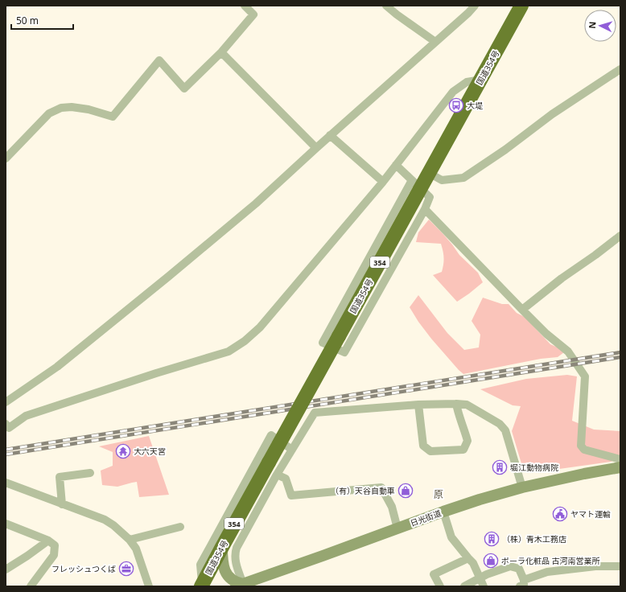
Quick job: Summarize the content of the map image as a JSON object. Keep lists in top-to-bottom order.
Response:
{
  "streets": {
    "highway": ["国道354号", "354"],
    "main road": ["日光街道"]
  },
  "districts": ["原"],
  "places": {
    "bus stop": ["大堤"],
    "temple": ["大六天宮"],
    "building": ["堀江動物病院", "（株）青木工務店"],
    "shop": ["（有）天谷自動車", "ポーラ化粧品 古河南営業所"],
    "public building": ["ヤマト運輸"],
    "office": ["フレッシュつくば"]
  },
  "scale_bar": "50 m",
  "north": "left"
}
